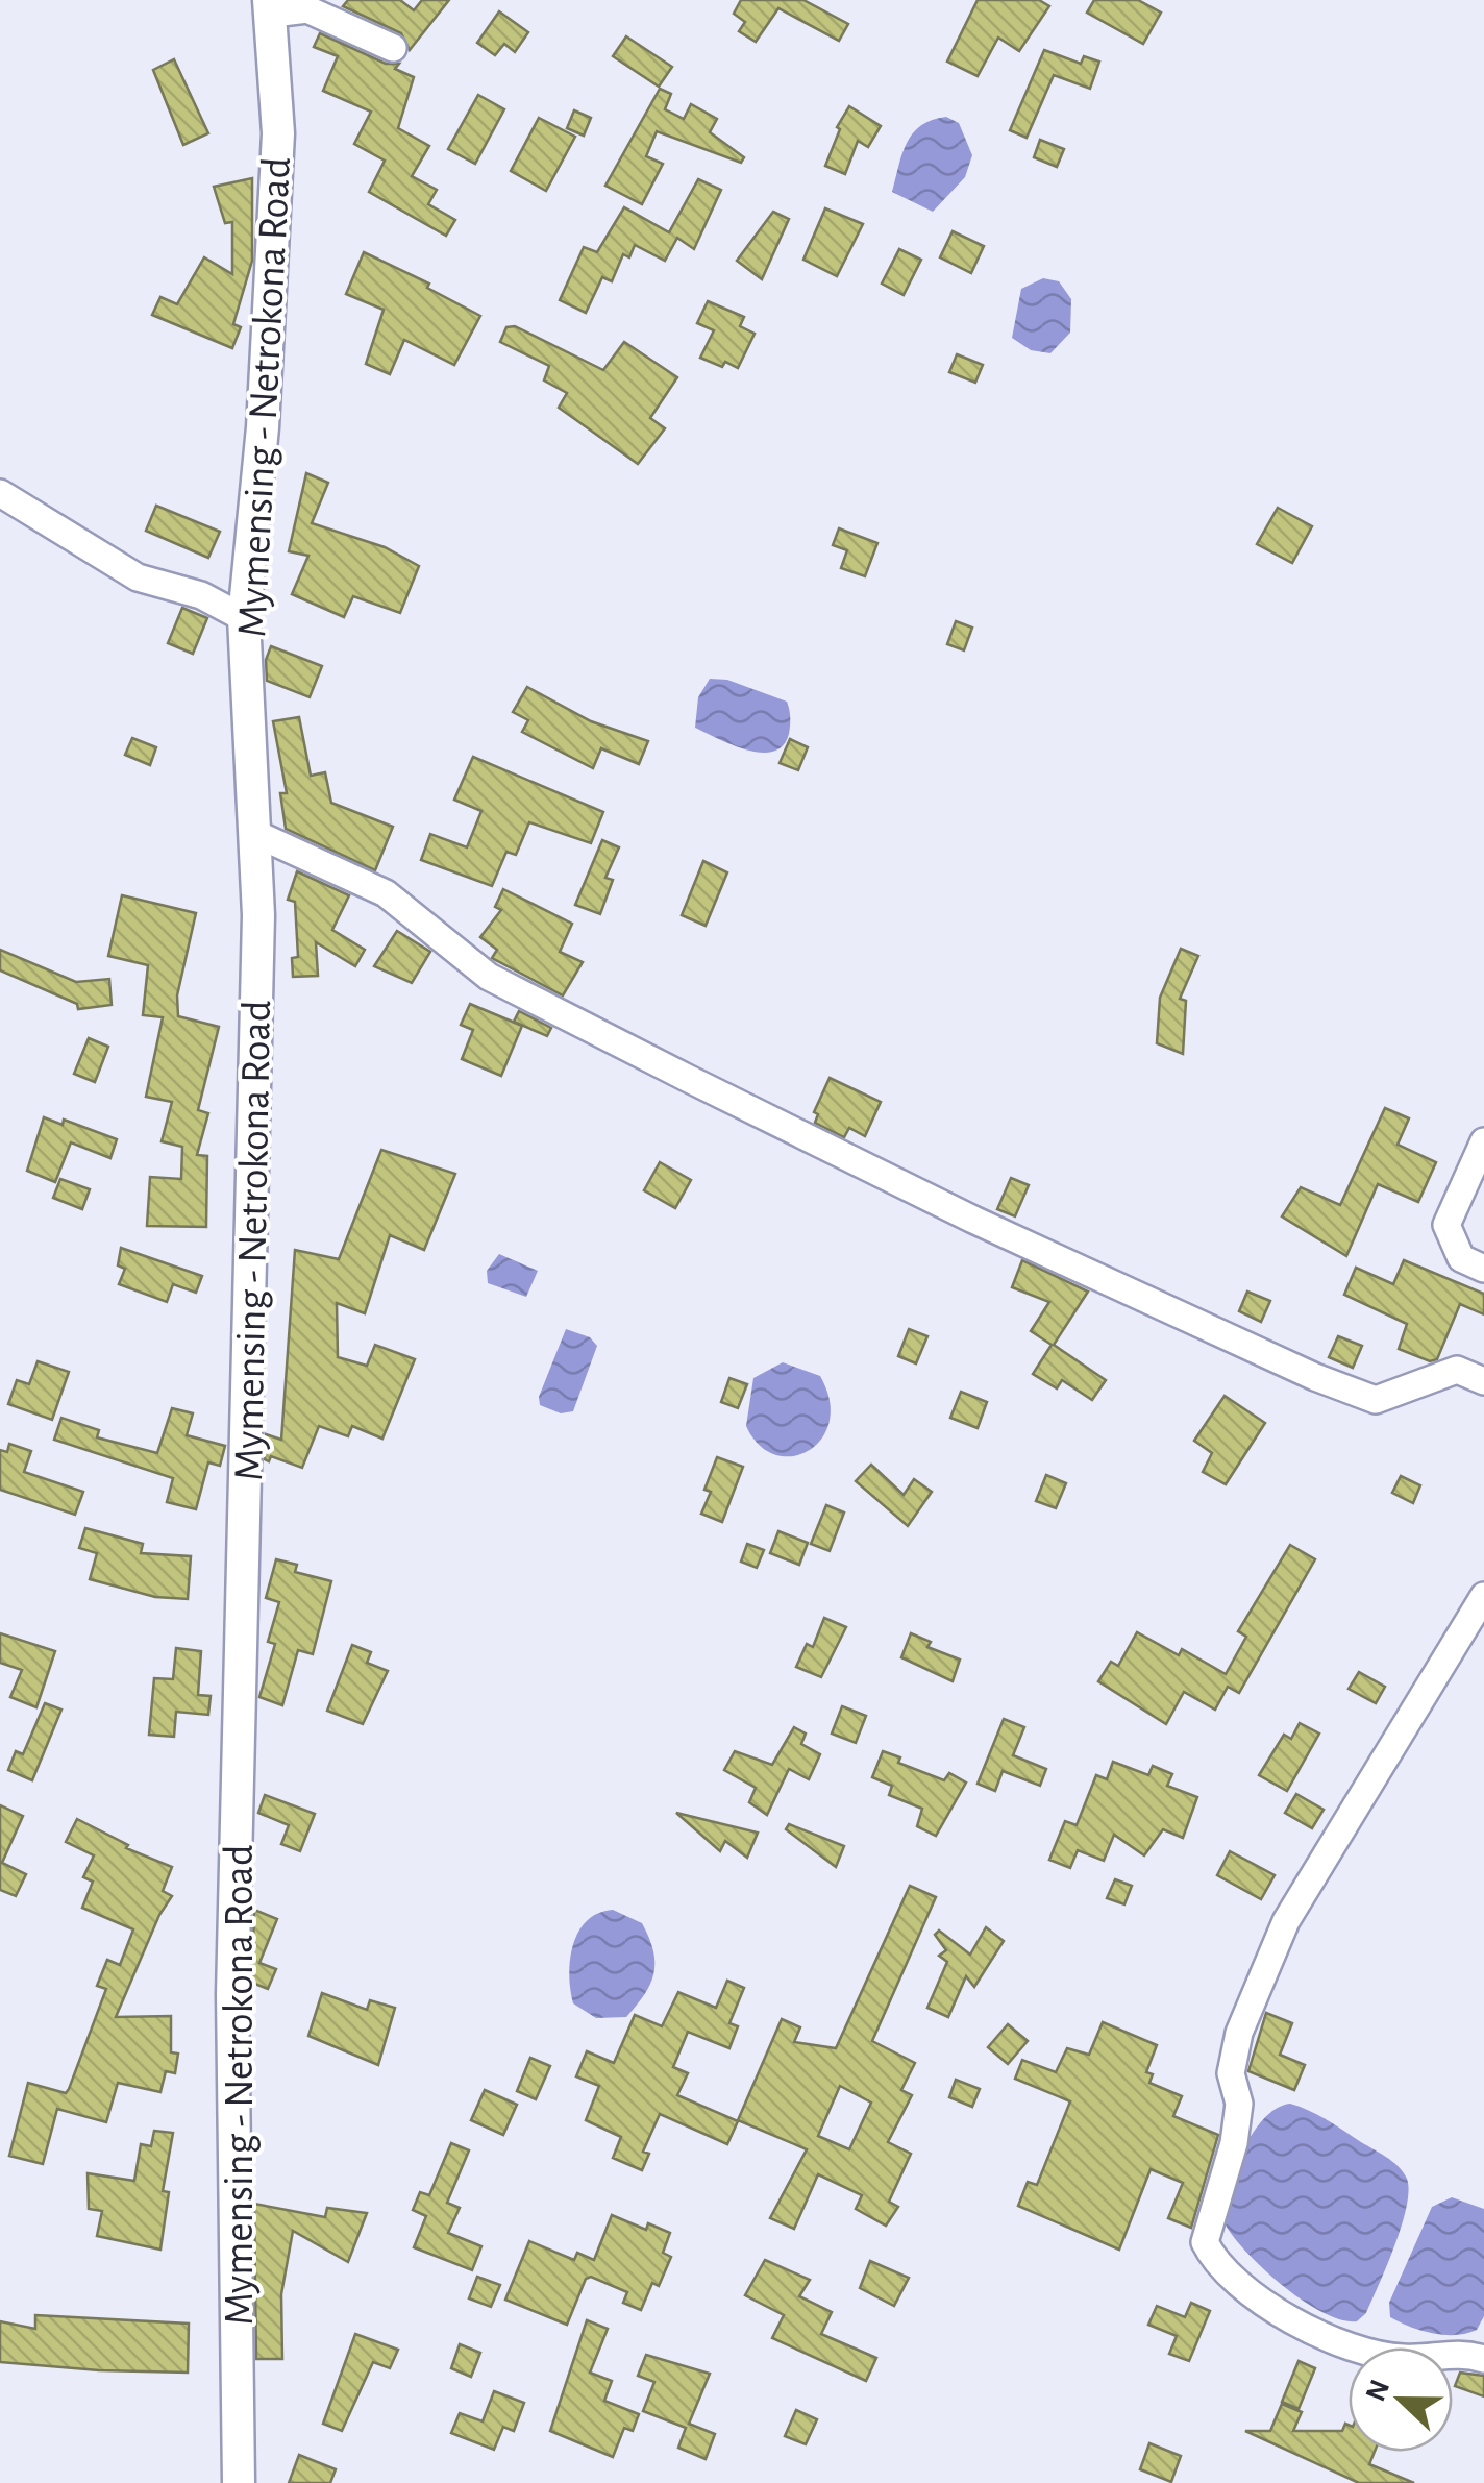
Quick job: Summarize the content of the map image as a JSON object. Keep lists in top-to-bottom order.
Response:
{
  "streets": {
    "main road": ["Mymensing - Netrokona Road"]
  },
  "north": "left"
}
